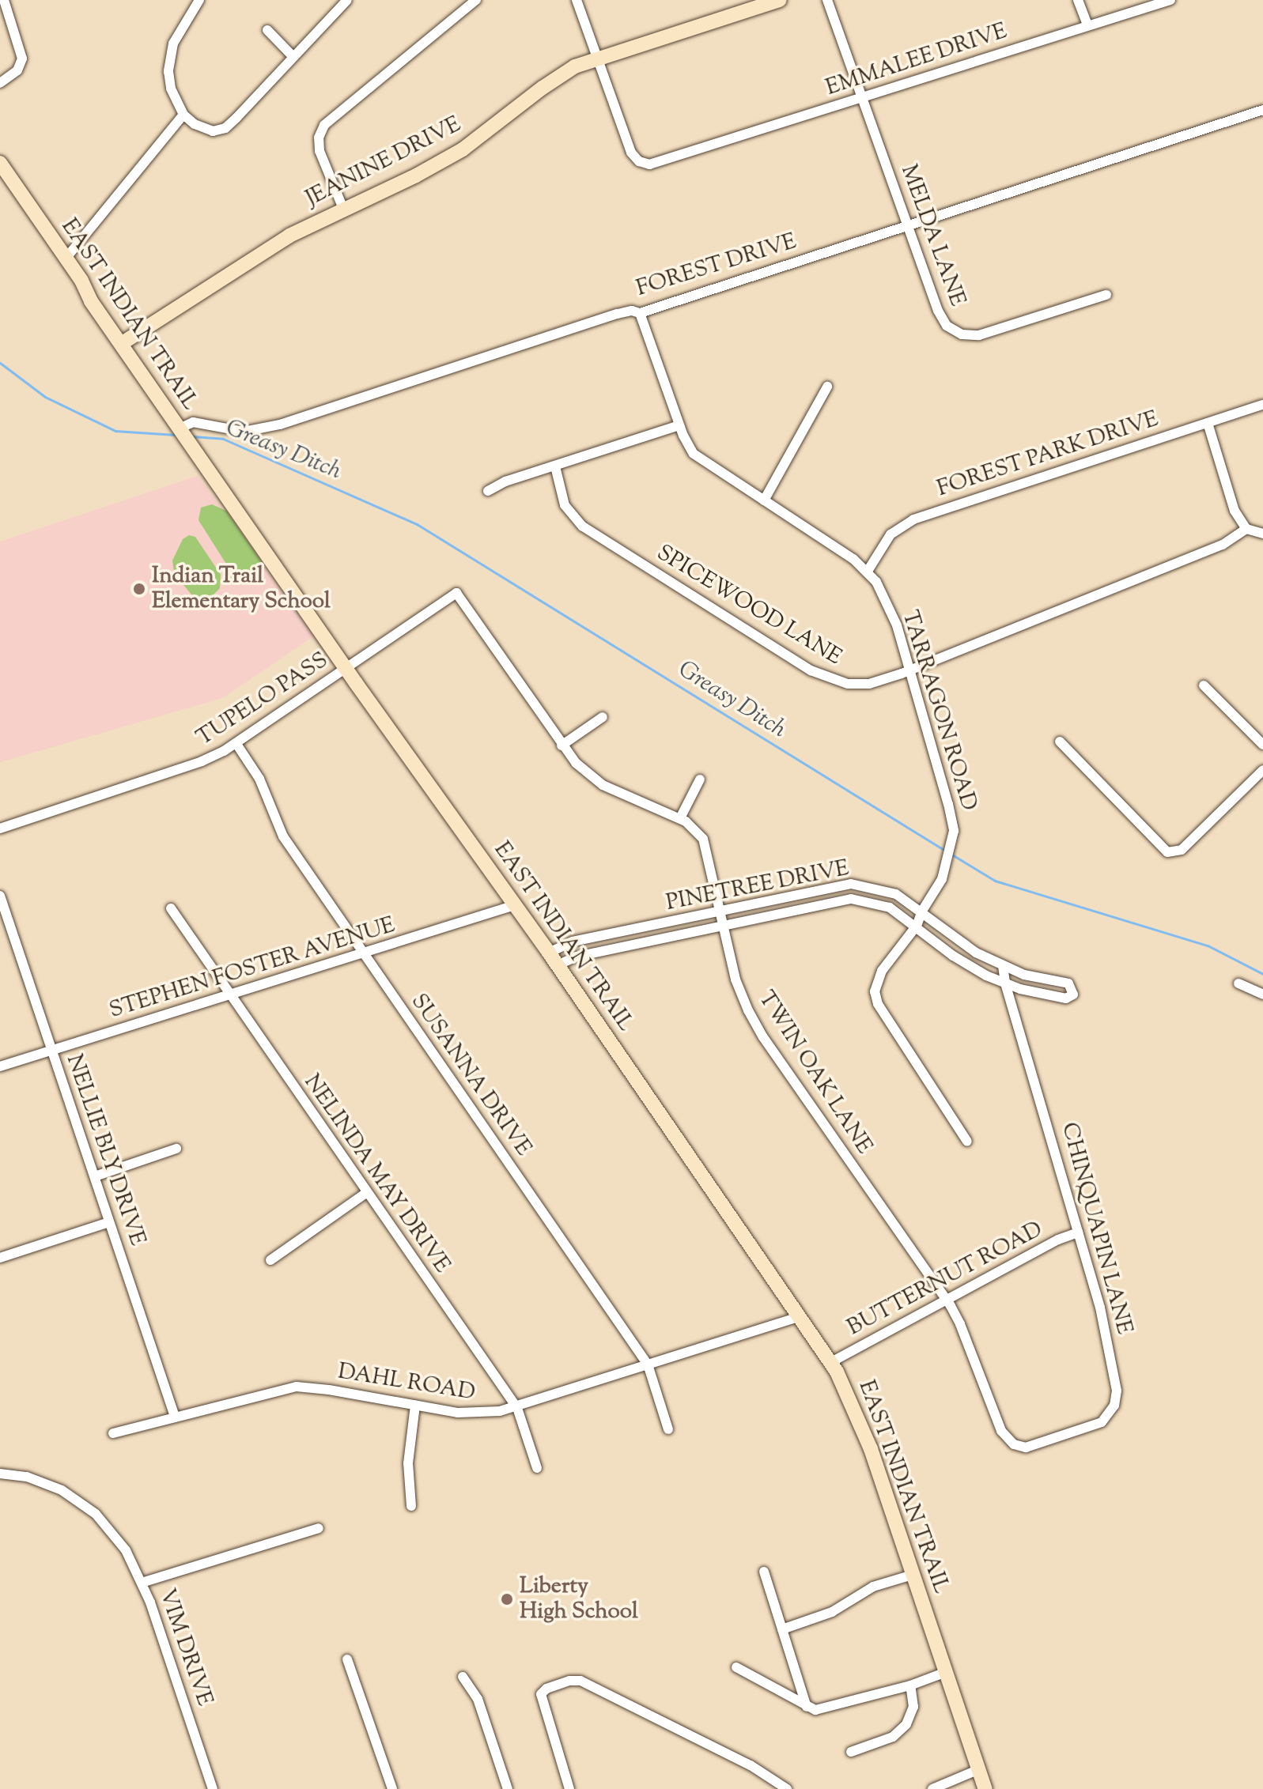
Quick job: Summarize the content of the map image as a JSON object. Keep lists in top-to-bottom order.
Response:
{
  "streets": {
    "main road": ["JEANINE DRIVE", "EAST INDIAN TRAIL"],
    "street": [
      "EMMALEE DRIVE",
      "MELDA LANE",
      "FOREST DRIVE",
      "FOREST PARK DRIVE",
      "SPICEWOOD LANE",
      "TUPELO PASS",
      "TARRAGON ROAD",
      "PINETREE DRIVE",
      "STEPHEN FOSTER AVENUE",
      "TWIN OAK LANE",
      "SUSANNA DRIVE",
      "NELLIE BLY DRIVE",
      "NELINDA MAY DRIVE",
      "CHINQUAPIN LANE",
      "BUTTERNUT ROAD",
      "DAHL ROAD",
      "VIM DRIVE"
    ]
  },
  "crossings": [
    ["EMMALEE DRIVE", "JEANINE DRIVE"],
    ["EMMALEE DRIVE", "MELDA LANE"],
    ["JEANINE DRIVE", "EAST INDIAN TRAIL"],
    ["MELDA LANE", "FOREST DRIVE"],
    ["FOREST DRIVE", "EAST INDIAN TRAIL"],
    ["FOREST DRIVE", "TARRAGON ROAD"],
    ["EAST INDIAN TRAIL", "TUPELO PASS"],
    ["EAST INDIAN TRAIL", "PINETREE DRIVE"],
    ["EAST INDIAN TRAIL", "STEPHEN FOSTER AVENUE"],
    ["EAST INDIAN TRAIL", "BUTTERNUT ROAD"],
    ["EAST INDIAN TRAIL", "DAHL ROAD"],
    ["FOREST PARK DRIVE", "TARRAGON ROAD"],
    ["SPICEWOOD LANE", "TARRAGON ROAD"],
    ["TUPELO PASS", "TWIN OAK LANE"],
    ["TUPELO PASS", "SUSANNA DRIVE"],
    ["TARRAGON ROAD", "PINETREE DRIVE"],
    ["PINETREE DRIVE", "TWIN OAK LANE"],
    ["PINETREE DRIVE", "CHINQUAPIN LANE"],
    ["STEPHEN FOSTER AVENUE", "SUSANNA DRIVE"],
    ["STEPHEN FOSTER AVENUE", "NELLIE BLY DRIVE"],
    ["STEPHEN FOSTER AVENUE", "NELINDA MAY DRIVE"],
    ["TWIN OAK LANE", "CHINQUAPIN LANE"],
    ["TWIN OAK LANE", "BUTTERNUT ROAD"],
    ["SUSANNA DRIVE", "DAHL ROAD"],
    ["NELLIE BLY DRIVE", "DAHL ROAD"],
    ["NELINDA MAY DRIVE", "DAHL ROAD"],
    ["CHINQUAPIN LANE", "BUTTERNUT ROAD"]
  ],
  "water": ["Greasy Ditch"],
  "places": ["Indian Trail Elementary School", "Liberty High School"]
}
